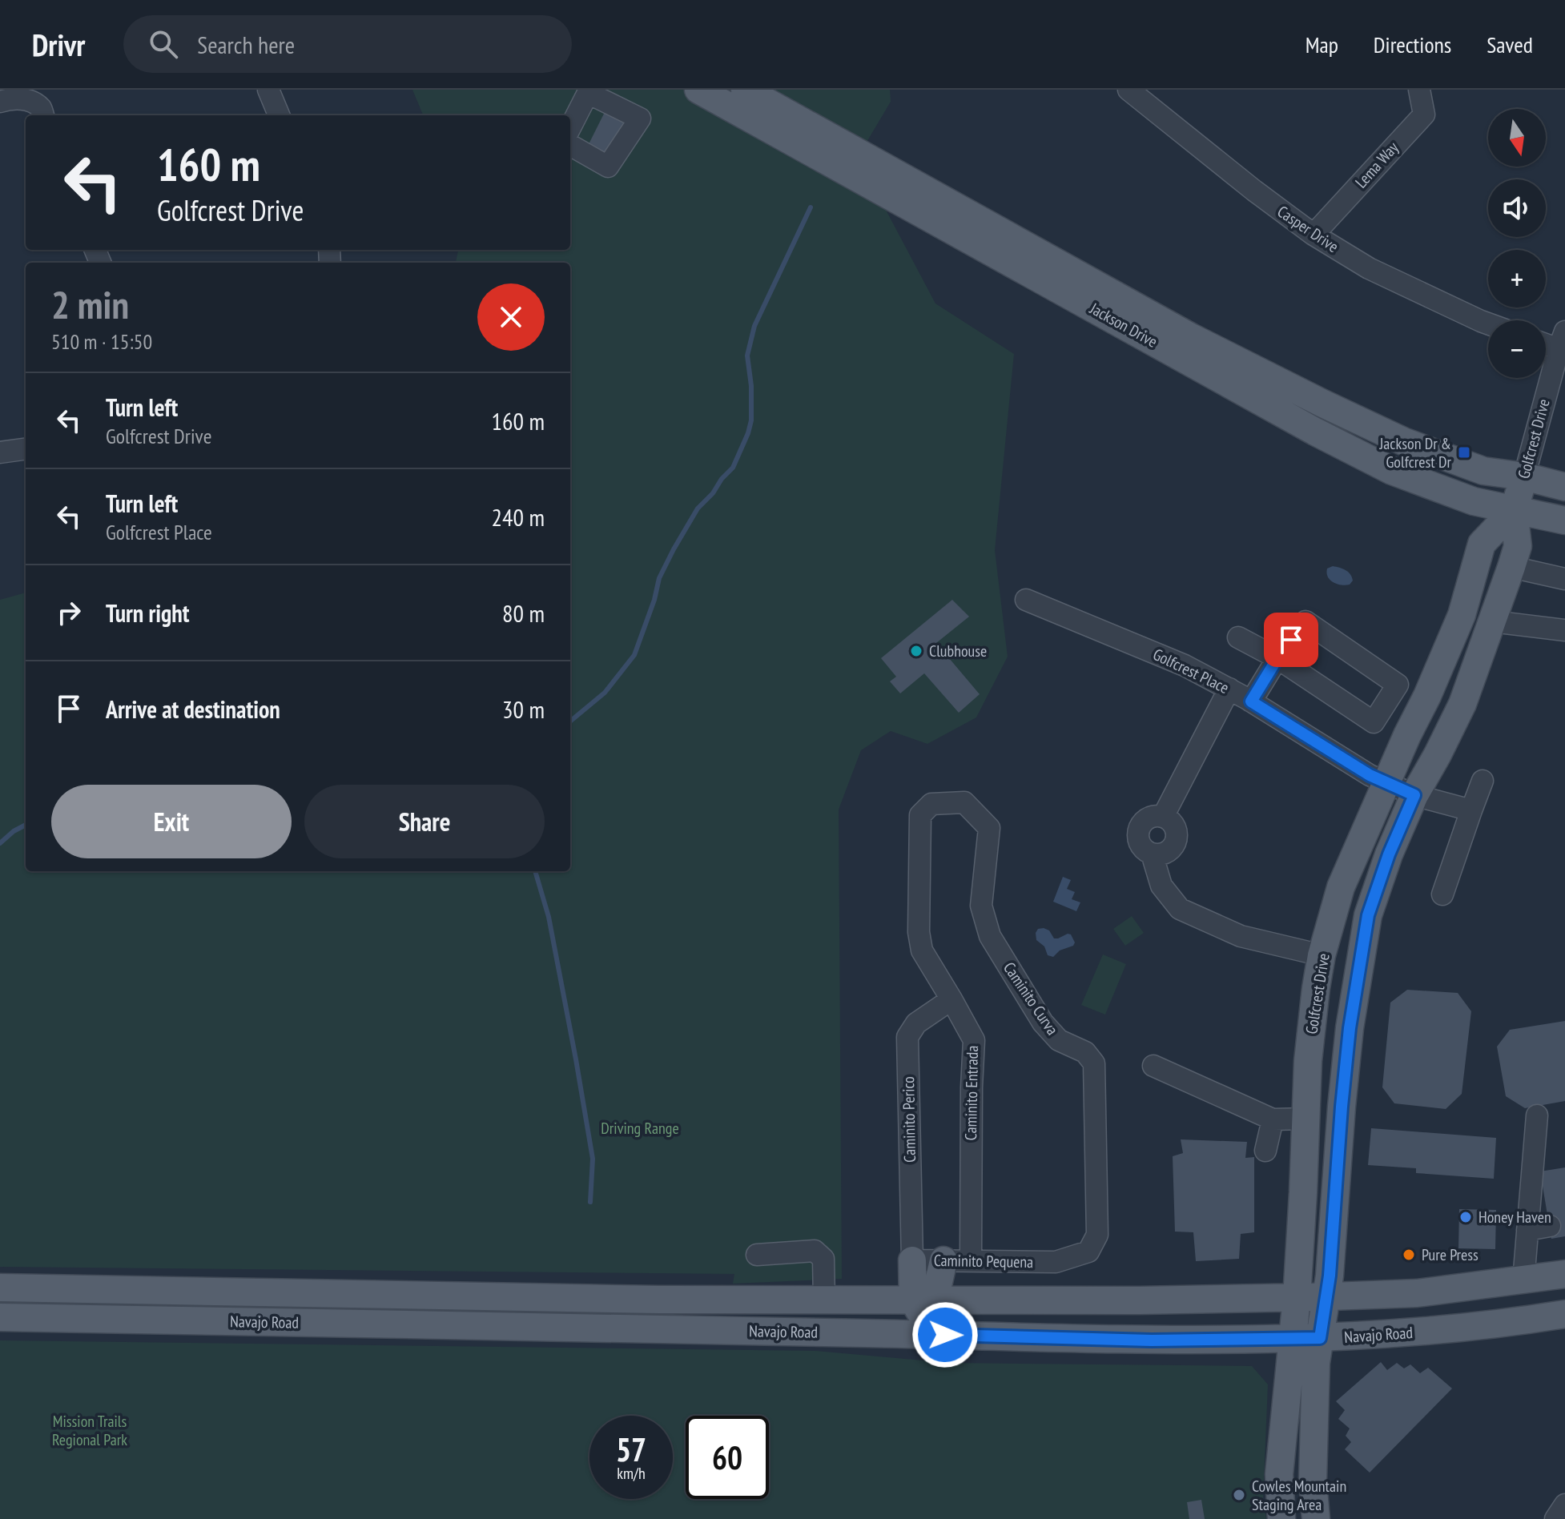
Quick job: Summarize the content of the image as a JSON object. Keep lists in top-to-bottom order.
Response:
{
  "streets": {
    "main road": ["Jackson Drive", "Golfcrest Drive", "Navajo Road"],
    "street": [
      "Lema Way",
      "Casper Drive",
      "Golfcrest Place",
      "Caminito Curva",
      "Caminito Entrada",
      "Caminito Perico",
      "Caminito Pequena"
    ]
  },
  "crossings": [
    ["Lema Way", "Casper Drive"],
    ["Jackson Drive", "Golfcrest Drive"],
    ["Golfcrest Drive", "Golfcrest Place"],
    ["Golfcrest Drive", "Navajo Road"],
    ["Caminito Curva", "Caminito Entrada"],
    ["Caminito Curva", "Caminito Pequena"],
    ["Caminito Entrada", "Caminito Perico"],
    ["Caminito Entrada", "Caminito Pequena"],
    ["Caminito Perico", "Caminito Pequena"]
  ],
  "parks": ["Driving Range", "Mission Trails Regional Park"],
  "places": {
    "transit": ["Jackson Dr & Golfcrest Dr"],
    "other": [
      "Clubhouse",
      "Honey Haven",
      "Pure Press",
      "Cowles Mountain Staging Area"
    ]
  },
  "north": "bottom",
  "page": {
    "header": "Drivr",
    "search": "Search here",
    "nav": ["Map", "Directions", "Saved"],
    "map_buttons": ["+", "−"],
    "turn": ["160 m", "Golfcrest Drive"],
    "heading": ["2 min", "510 m · 15:50"],
    "list": [
      {
        "name": "Turn left",
        "note": "Golfcrest Drive",
        "value": "160 m"
      },
      {
        "name": "Turn left",
        "note": "Golfcrest Place",
        "value": "240 m"
      },
      {
        "name": "Turn right",
        "value": "80 m"
      },
      {
        "name": "Arrive at destination",
        "value": "30 m"
      }
    ],
    "buttons": ["Exit", "Share"],
    "speed": "57 km/h",
    "limit": "60"
  }
}
